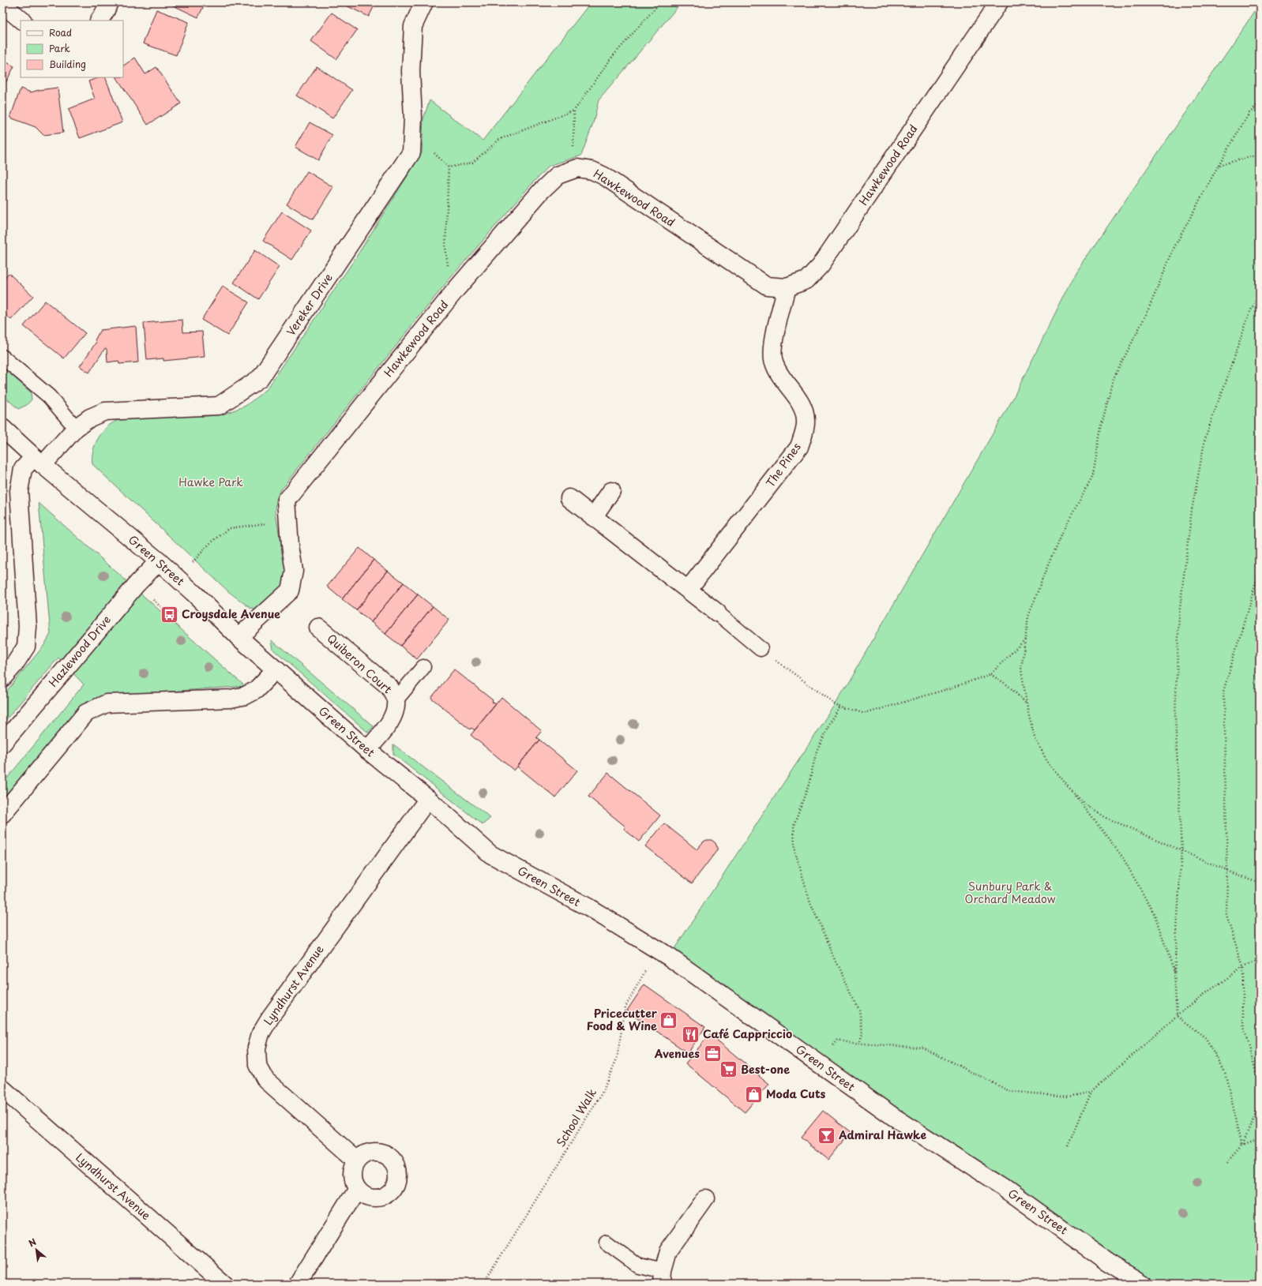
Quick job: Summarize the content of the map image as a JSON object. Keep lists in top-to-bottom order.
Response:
{
  "streets": {
    "street": [
      "Hawkewood Road",
      "Vereker Drive",
      "The Pines",
      "Green Street",
      "Hazlewood Drive",
      "Quiberon Court",
      "Lyndhurst Avenue"
    ],
    "path": ["School Walk"]
  },
  "crossings": [
    ["Hawkewood Road", "The Pines"],
    ["Hawkewood Road", "Green Street"],
    ["Vereker Drive", "Green Street"],
    ["Green Street", "Hazlewood Drive"],
    ["Green Street", "Quiberon Court"],
    ["Green Street", "Lyndhurst Avenue"],
    ["Green Street", "School Walk"]
  ],
  "parks": ["Hawke Park", "Sunbury Park & Orchard Meadow"],
  "places": {
    "bus stop": ["Croysdale Avenue"],
    "shop": ["Pricecutter Food & Wine", "Moda Cuts"],
    "restaurant": ["Café Cappriccio"],
    "office": ["Avenues"],
    "supermarket": ["Best-one"],
    "bar": ["Admiral Hawke"]
  },
  "legend": ["Road", "Park", "Building"],
  "north": "top left"
}
